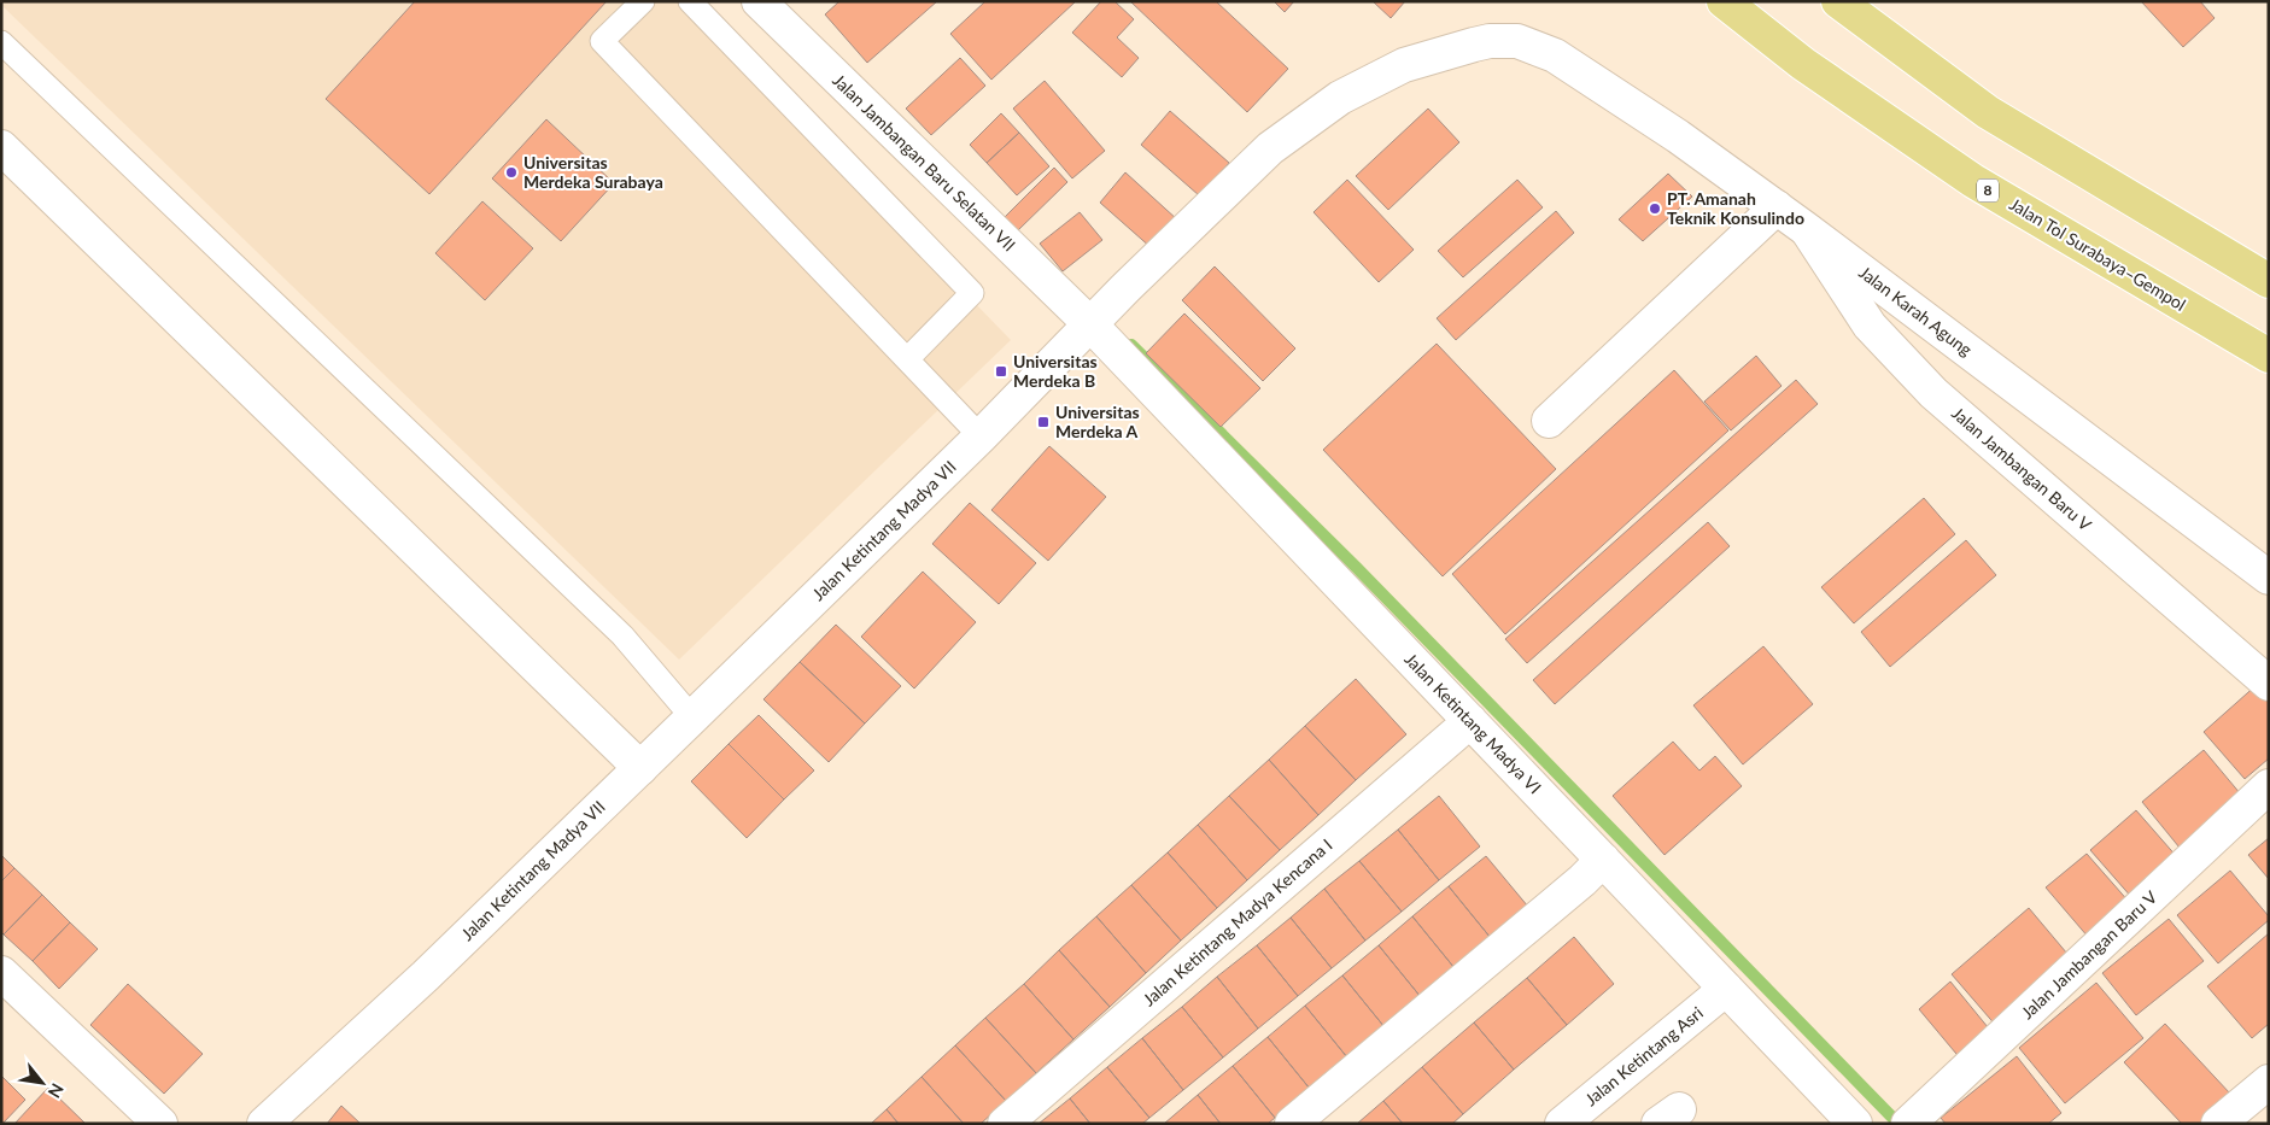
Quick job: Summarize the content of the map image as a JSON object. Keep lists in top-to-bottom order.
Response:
{
  "streets": {
    "highway": ["8", "Jalan Tol Surabaya–Gempol"],
    "street": [
      "Jalan Jambangan Baru Selatan VII",
      "Jalan Karah Agung",
      "Jalan Jambangan Baru V",
      "Jalan Ketintang Madya VII",
      "Jalan Ketintang Madya VI",
      "Jalan Ketintang Madya Kencana I",
      "Jalan Ketintang Asri"
    ]
  },
  "crossings": [
    ["Jalan Jambangan Baru Selatan VII", "Jalan Ketintang Madya VII"],
    ["Jalan Jambangan Baru Selatan VII", "Jalan Ketintang Madya VI"],
    ["Jalan Karah Agung", "Jalan Jambangan Baru V"],
    ["Jalan Karah Agung", "Jalan Ketintang Madya VII"],
    ["Jalan Ketintang Madya VII", "Jalan Ketintang Madya VI"],
    ["Jalan Ketintang Madya VI", "Jalan Ketintang Madya Kencana I"],
    ["Jalan Ketintang Madya VI", "Jalan Ketintang Asri"]
  ],
  "places": {
    "other": ["Universitas Merdeka Surabaya", "PT. Amanah Teknik Konsulindo"],
    "transit": ["Universitas Merdeka B", "Universitas Merdeka A"]
  },
  "north": "bottom right"
}
